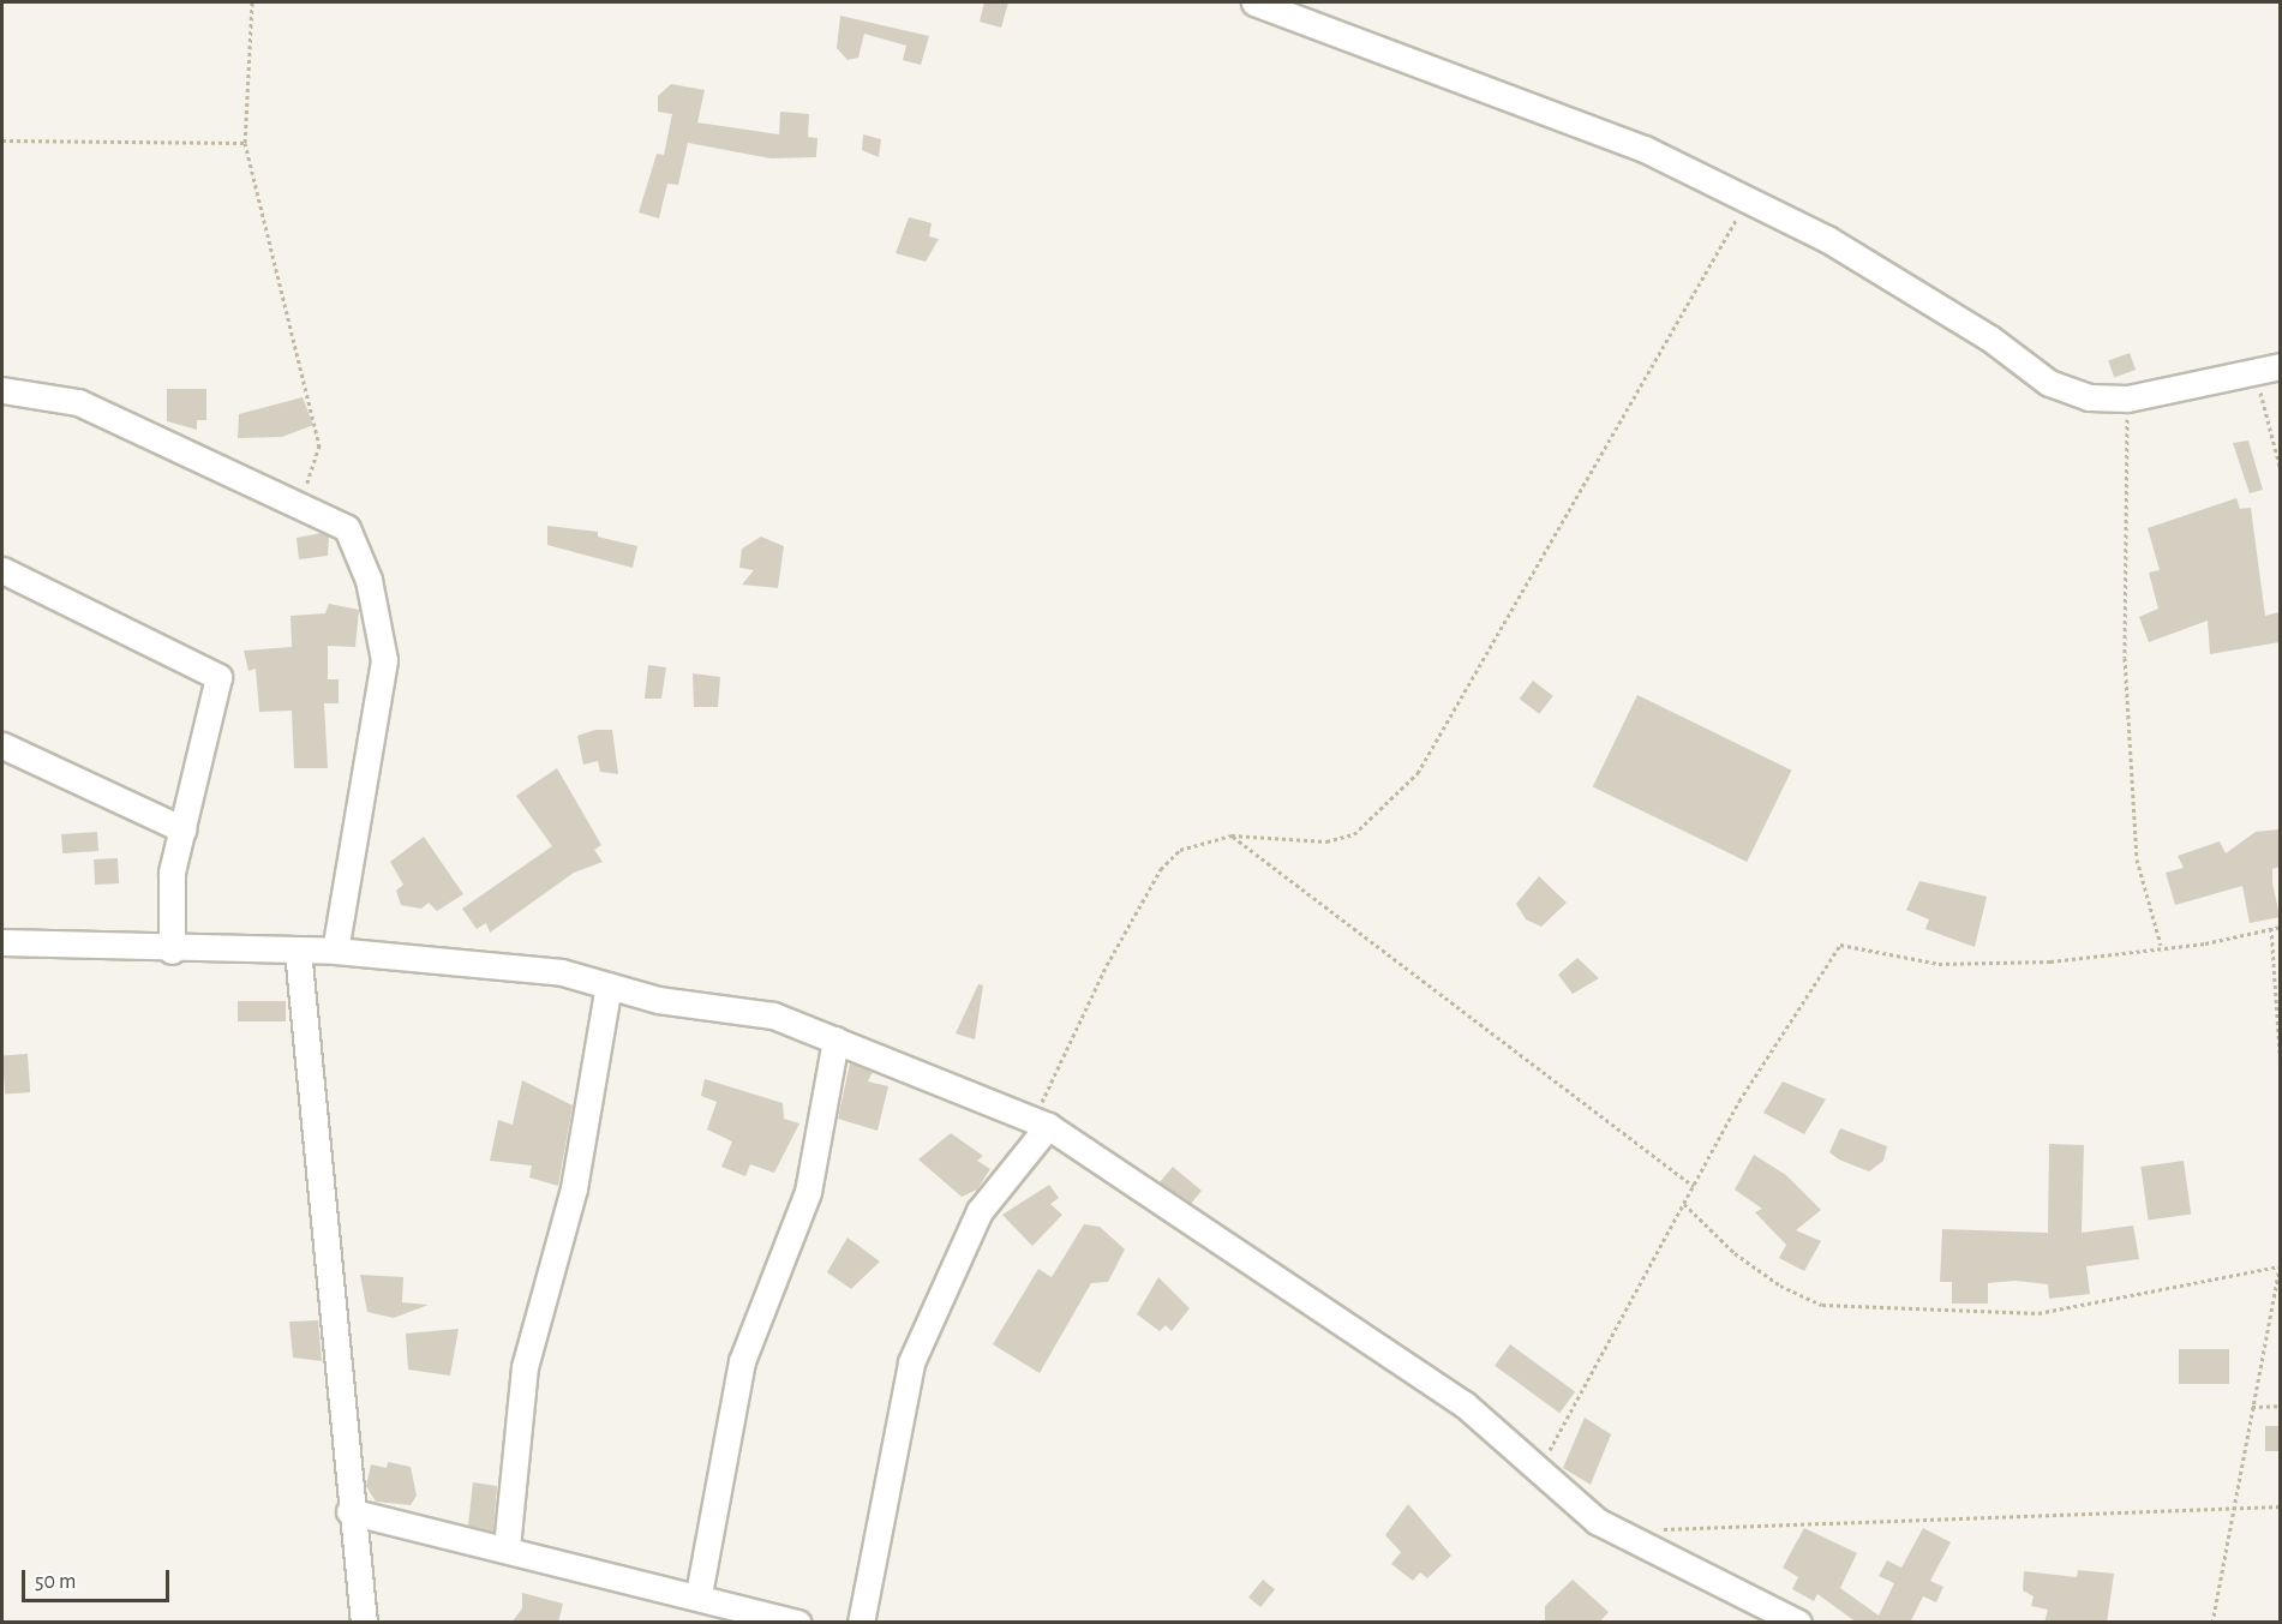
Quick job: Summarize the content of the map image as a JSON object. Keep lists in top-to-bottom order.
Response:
{
  "scale_bar": "50 m"
}
